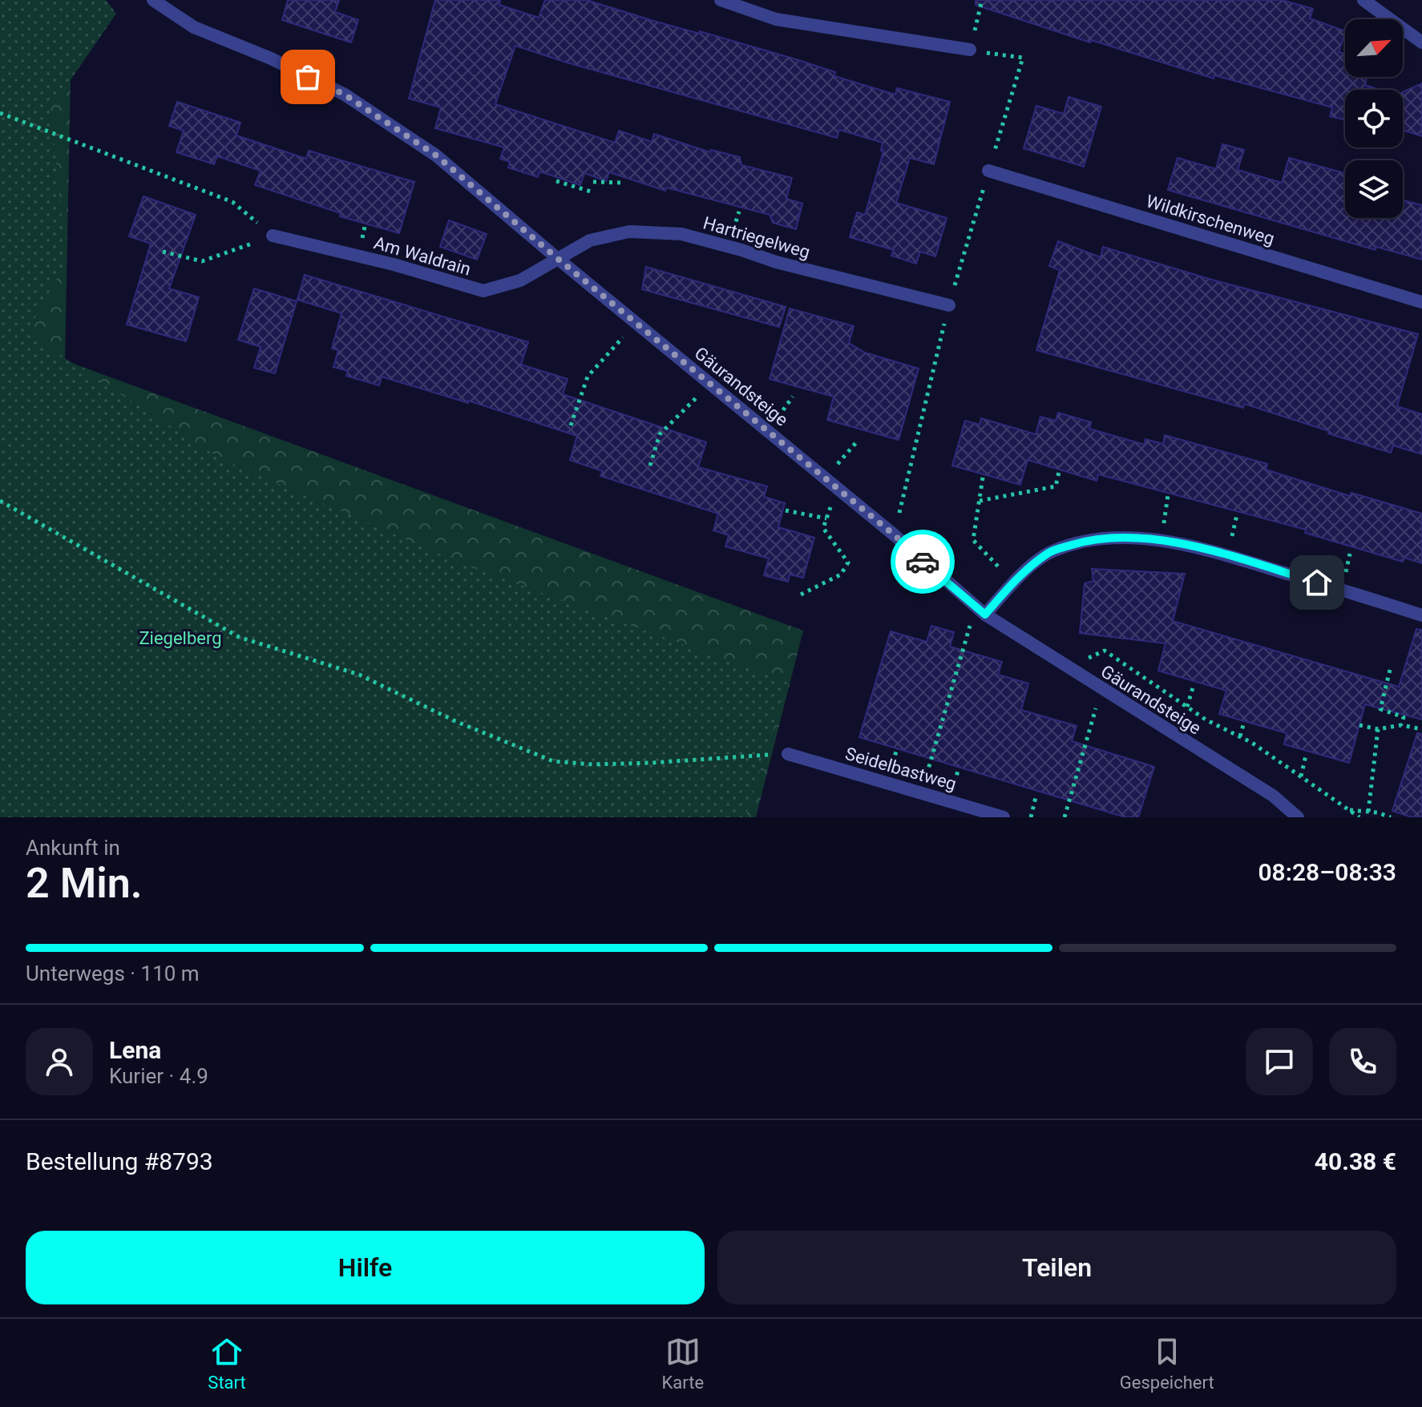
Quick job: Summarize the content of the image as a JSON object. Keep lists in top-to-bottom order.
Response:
{
  "streets": {
    "street": [
      "Wildkirschenweg",
      "Hartriegelweg",
      "Am Waldrain",
      "Gäurandsteige",
      "Seidelbastweg"
    ]
  },
  "crossings": [
    ["Hartriegelweg", "Am Waldrain"],
    ["Hartriegelweg", "Gäurandsteige"],
    ["Am Waldrain", "Gäurandsteige"]
  ],
  "parks": ["Ziegelberg"],
  "north": "top right",
  "page": {
    "heading": ["2 Min.", "Ankunft in", "08:28–08:33"],
    "panel": [
      "Lena",
      "Kurier · 4.9",
      "Bestellung #8793",
      "40.38 €"
    ],
    "bar": "Unterwegs · 110 m",
    "buttons": ["Hilfe", "Teilen"],
    "tabs": ["Start", "Karte", "Gespeichert"]
  }
}
